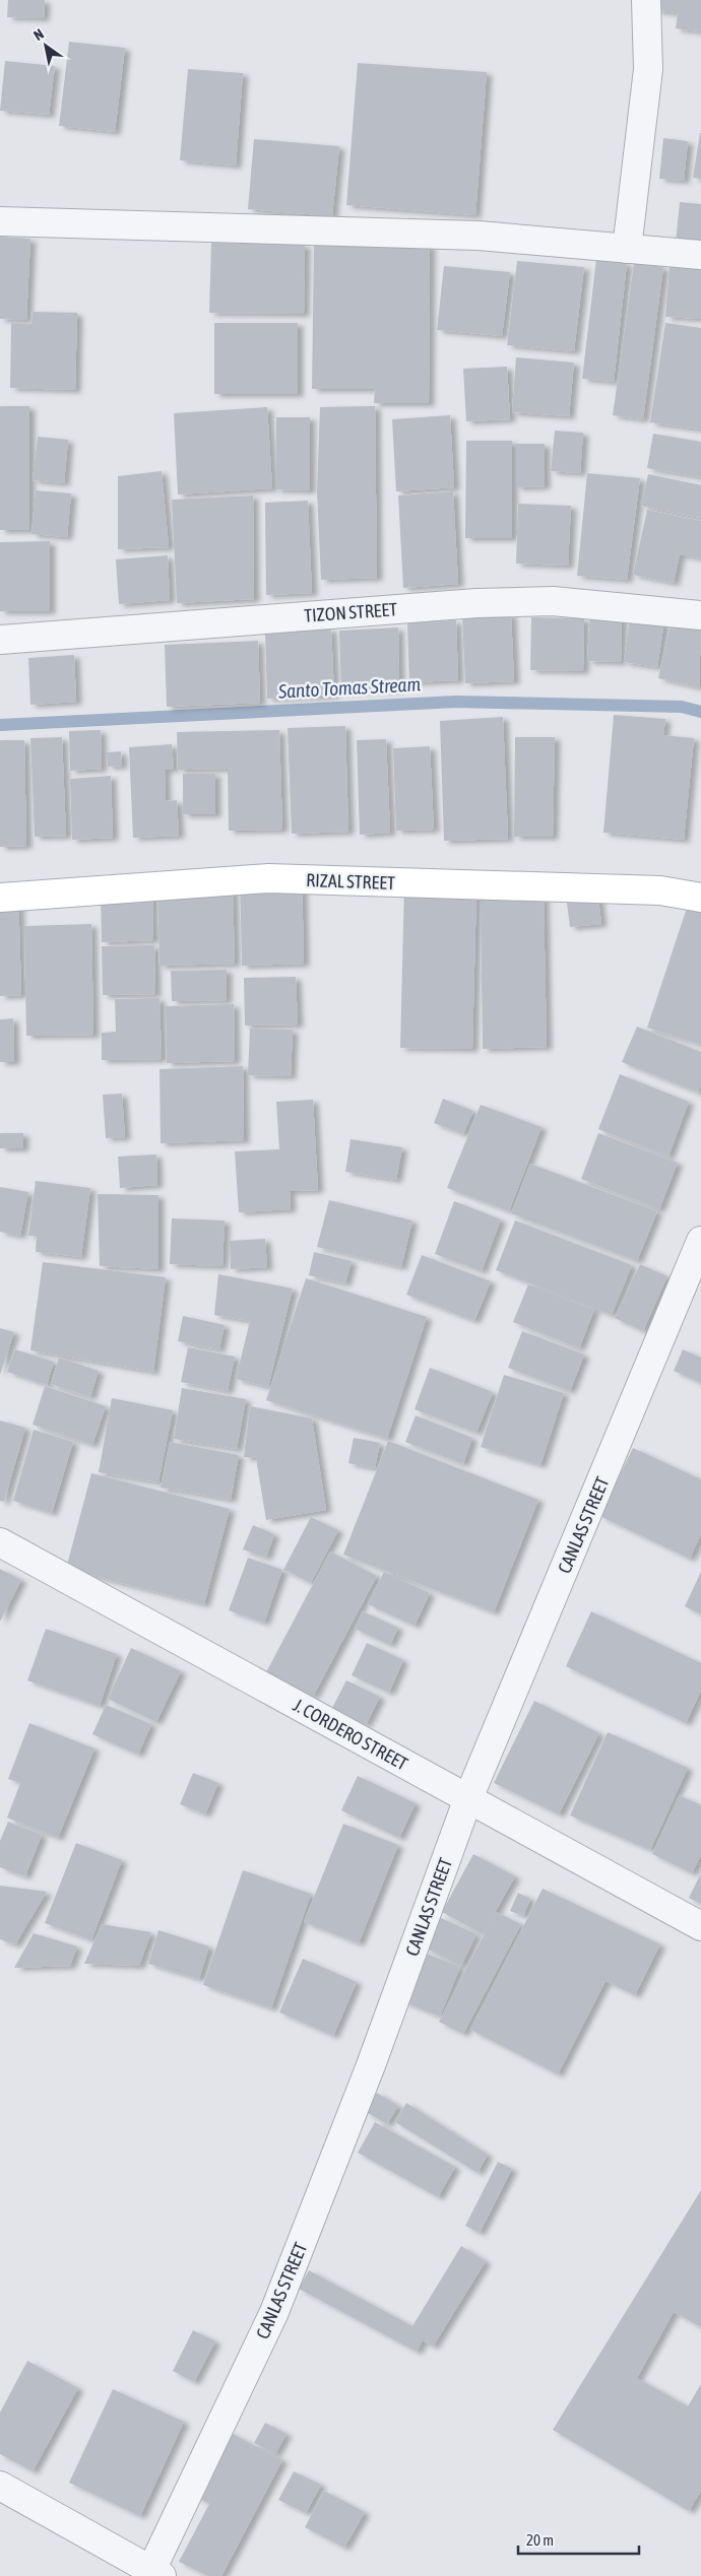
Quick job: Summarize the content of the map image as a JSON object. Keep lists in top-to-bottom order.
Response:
{
  "streets": {
    "street": [
      "TIZON STREET",
      "RIZAL STREET",
      "CANLAS STREET",
      "J. CORDERO STREET"
    ]
  },
  "crossings": [
    ["CANLAS STREET", "J. CORDERO STREET"]
  ],
  "water": ["Santo Tomas Stream"],
  "scale_bar": "20 m",
  "north": "top left"
}
